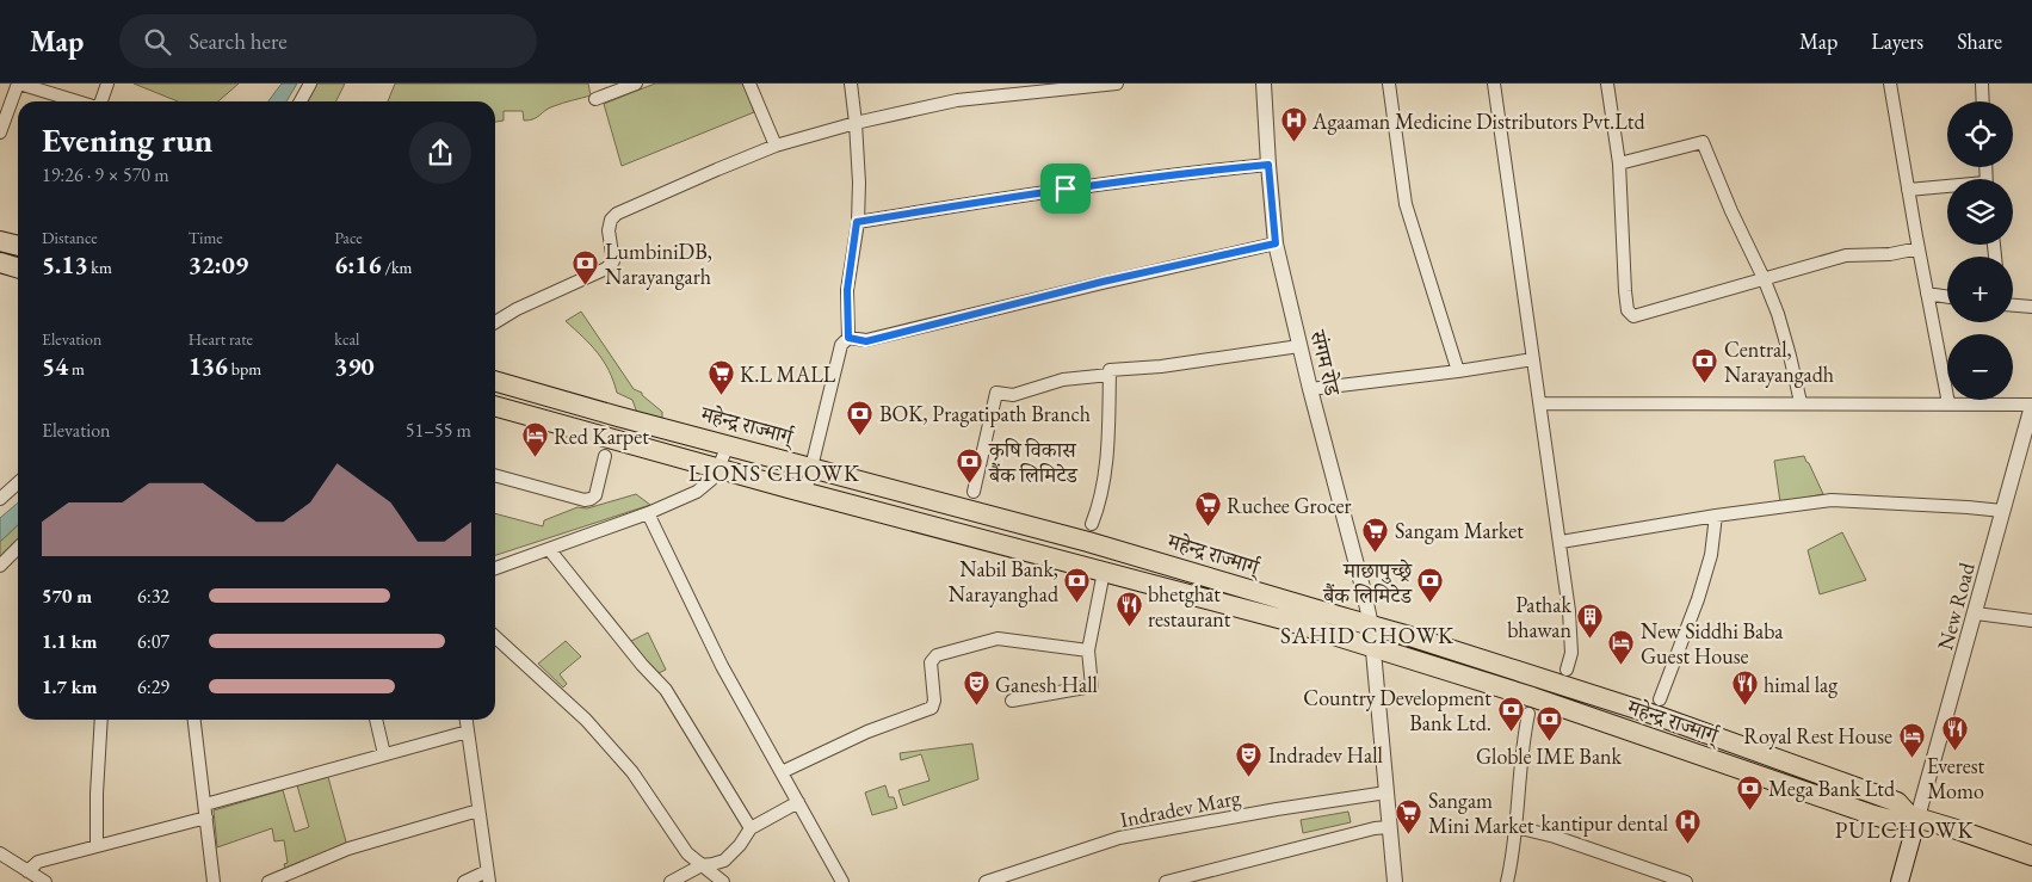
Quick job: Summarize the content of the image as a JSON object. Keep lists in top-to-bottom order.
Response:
{
  "streets": {
    "highway": ["महेन्द्र राज्मार्ग्"],
    "street": ["संगम रोड", "New Road", "Indradev Marg"]
  },
  "crossings": [
    ["संगम रोड", "महेन्द्र राज्मार्ग्"],
    ["संगम रोड", "Indradev Marg"],
    ["महेन्द्र राज्मार्ग्", "New Road"]
  ],
  "districts": ["LIONS CHOWK", "SAHID CHOWK", "PULCHOWK"],
  "places": {
    "hospital": ["Agaaman Medicine Distributors Pvt.Ltd", "kantipur dental"],
    "bank": [
      "LumbiniDB, Narayangarh",
      "Central, Narayangadh",
      "BOK, Pragatipath Branch",
      "कृषि विकास बैंक लिमिटेड",
      "Nabil Bank, Narayanghad",
      "माछापुच्छ्रे बैंक लिमिटेड",
      "Country Development Bank Ltd.",
      "Globle IME Bank",
      "Mega Bank Ltd"
    ],
    "supermarket": [
      "K.L MALL",
      "Ruchee Grocer",
      "Sangam Market",
      "Sangam Mini Market"
    ],
    "hotel": ["Red Karpet", "New Siddhi Baba Guest House", "Royal Rest House"],
    "restaurant": ["bhetghat restaurant", "himal lag", "Everest Momo"],
    "building": ["Pathak bhawan"],
    "theatre": ["Ganesh Hall", "Indradev Hall"]
  },
  "page": {
    "header": "Map",
    "search": "Search here",
    "nav": ["Map", "Layers", "Share"],
    "map_buttons": ["+", "−"],
    "heading": ["Evening run", "19:26 · 9 × 570 m"],
    "stats": [
      ["Distance", "5.13 km"],
      ["Time", "32:09"],
      ["Pace", "6:16 /km"],
      ["Elevation", "54 m"],
      ["Heart rate", "136 bpm"],
      ["kcal", "390"]
    ],
    "chart": ["Elevation", "51–55 m"],
    "list": [
      {
        "name": "570 m",
        "note": "6:32"
      },
      {
        "name": "1.1 km",
        "note": "6:07"
      },
      {
        "name": "1.7 km",
        "note": "6:29"
      }
    ]
  }
}
